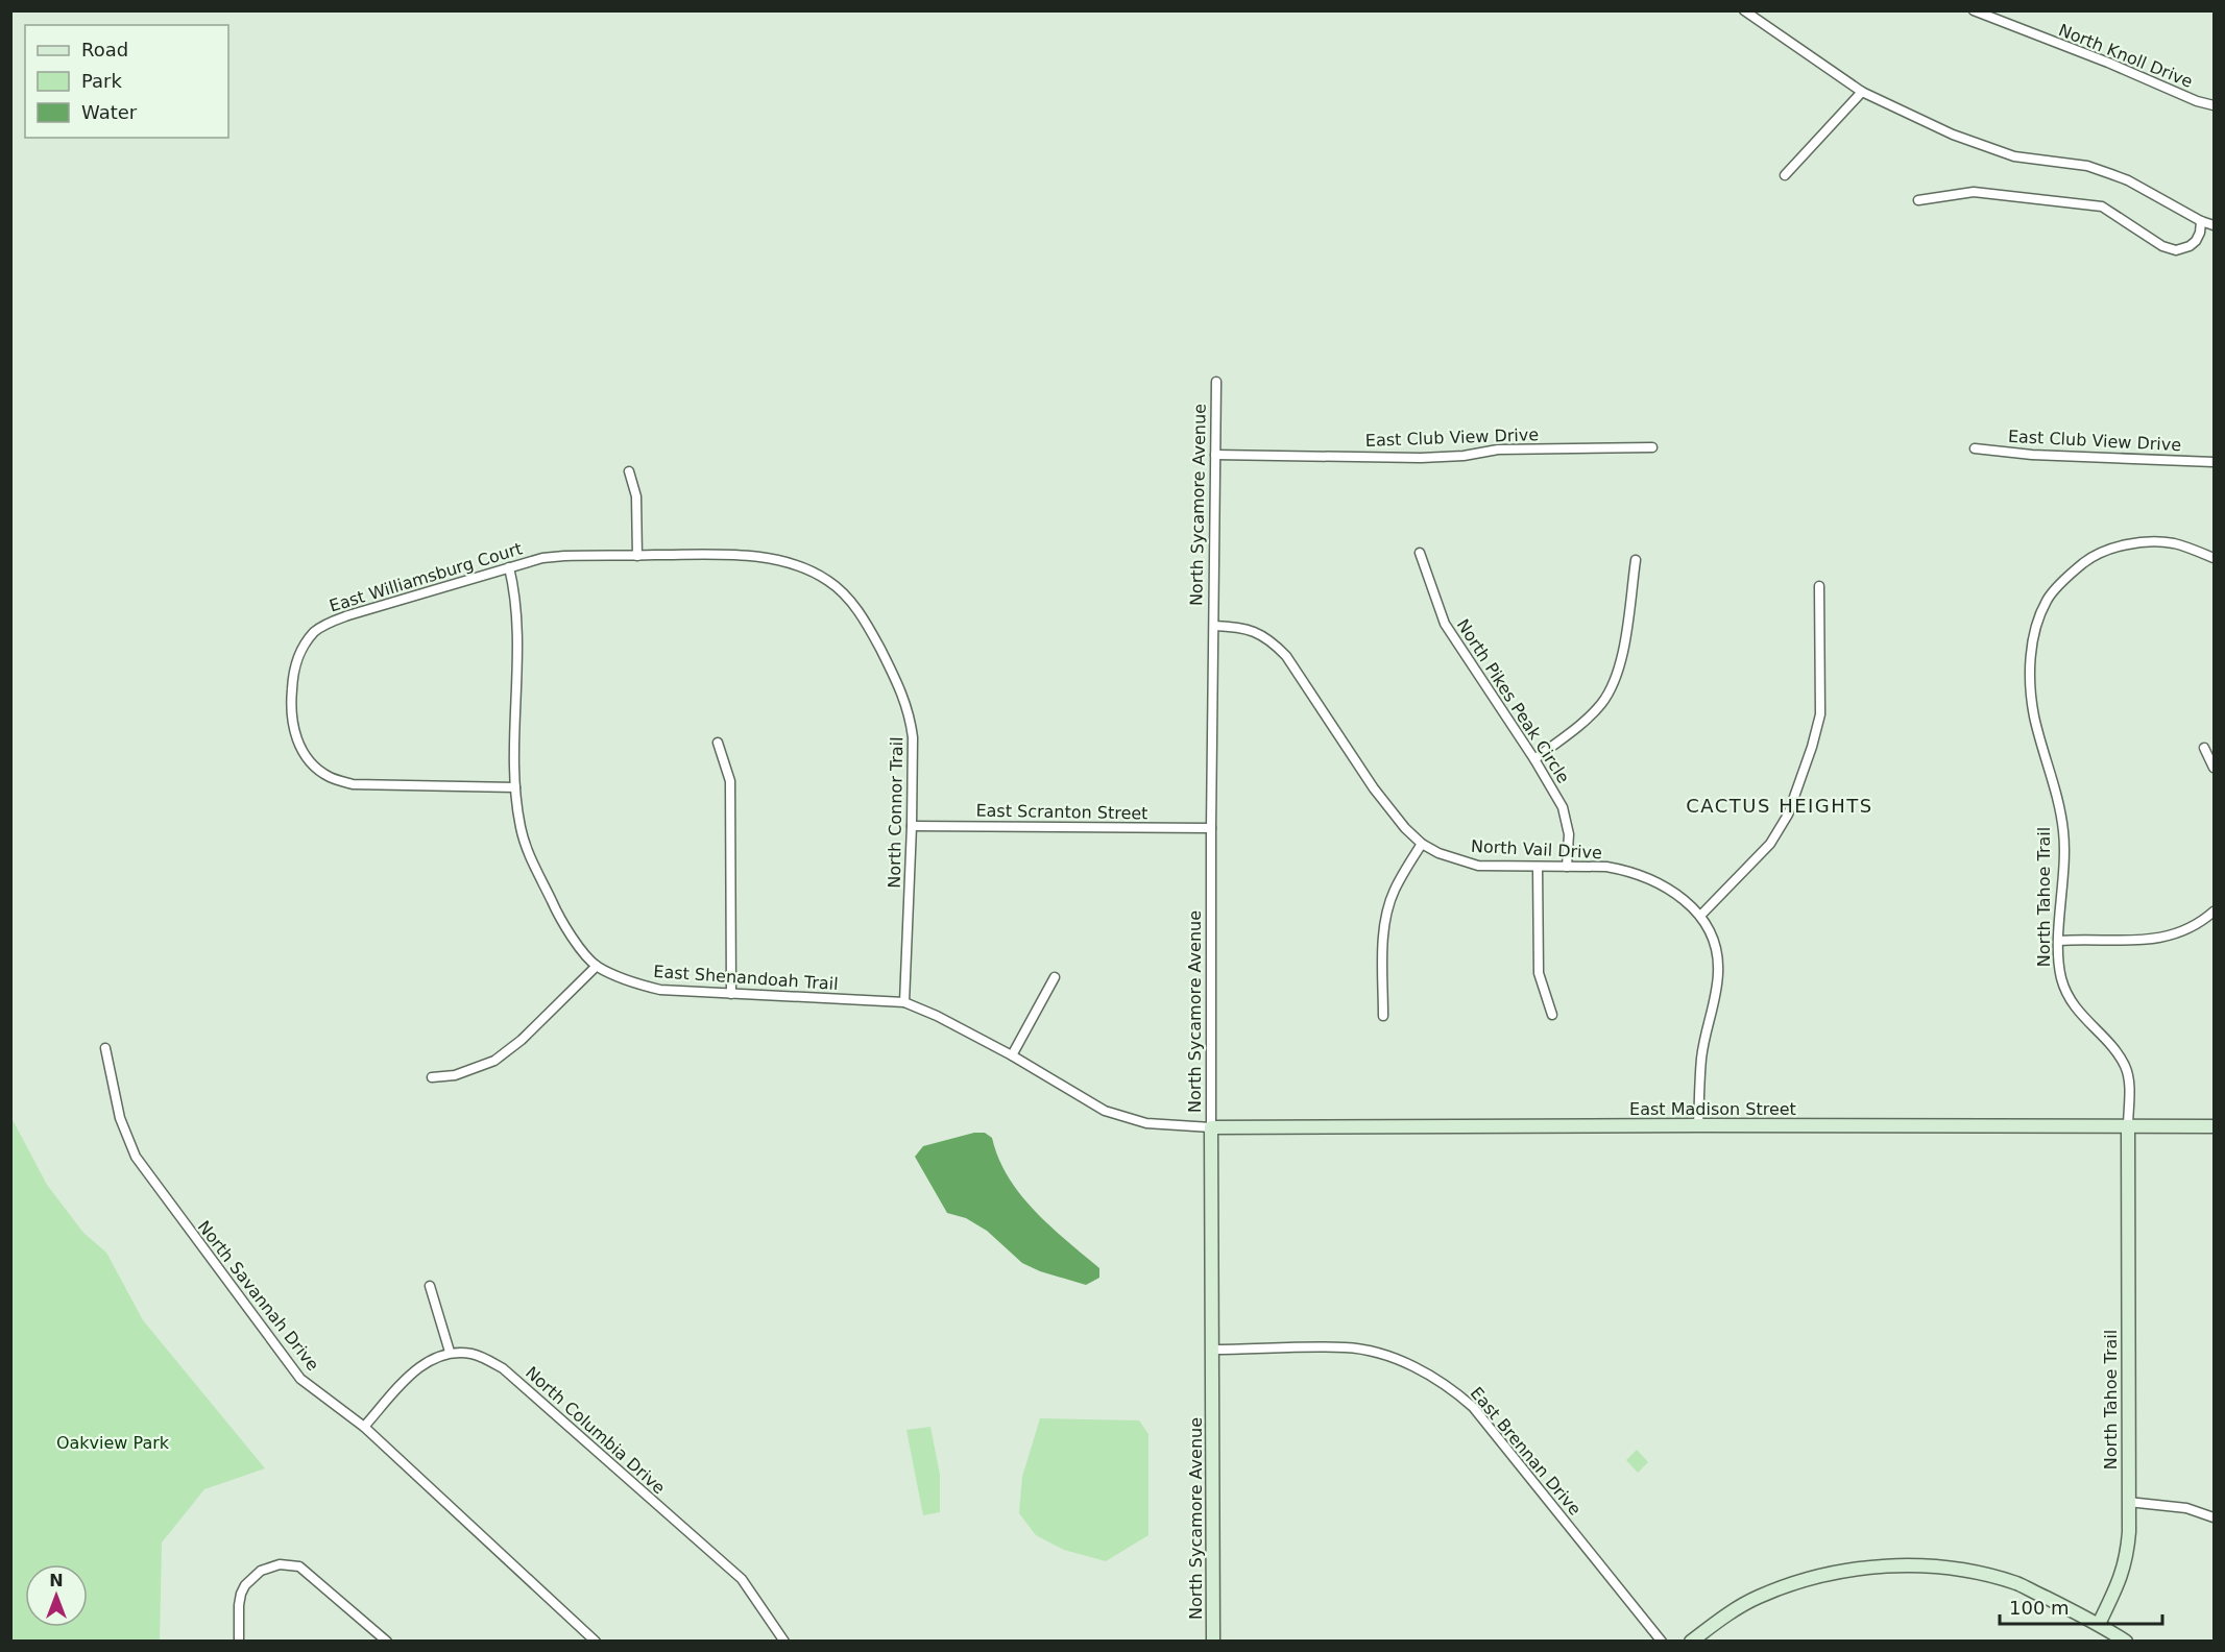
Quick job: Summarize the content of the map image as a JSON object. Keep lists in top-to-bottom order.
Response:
{
  "streets": {
    "main road": ["North Sycamore Avenue", "North Tahoe Trail", "East Madison Street"],
    "street": [
      "North Knoll Drive",
      "East Club View Drive",
      "East Williamsburg Court",
      "North Pikes Peak Circle",
      "East Scranton Street",
      "North Connor Trail",
      "North Vail Drive",
      "East Shenandoah Trail",
      "North Savannah Drive",
      "North Columbia Drive",
      "East Brennan Drive"
    ]
  },
  "crossings": [
    ["East Club View Drive", "North Sycamore Avenue"],
    ["North Sycamore Avenue", "East Scranton Street"],
    ["North Sycamore Avenue", "North Vail Drive"],
    ["North Sycamore Avenue", "East Shenandoah Trail"],
    ["North Sycamore Avenue", "East Madison Street"],
    ["North Sycamore Avenue", "East Brennan Drive"],
    ["East Williamsburg Court", "North Connor Trail"],
    ["East Williamsburg Court", "East Shenandoah Trail"],
    ["North Pikes Peak Circle", "North Vail Drive"],
    ["East Scranton Street", "North Connor Trail"],
    ["North Connor Trail", "East Shenandoah Trail"],
    ["North Vail Drive", "East Madison Street"],
    ["North Tahoe Trail", "East Madison Street"],
    ["East Shenandoah Trail", "East Madison Street"]
  ],
  "districts": ["CACTUS HEIGHTS"],
  "parks": ["Oakview Park"],
  "legend": ["Road", "Park", "Water"],
  "scale_bar": "100 m",
  "north": "top"
}
